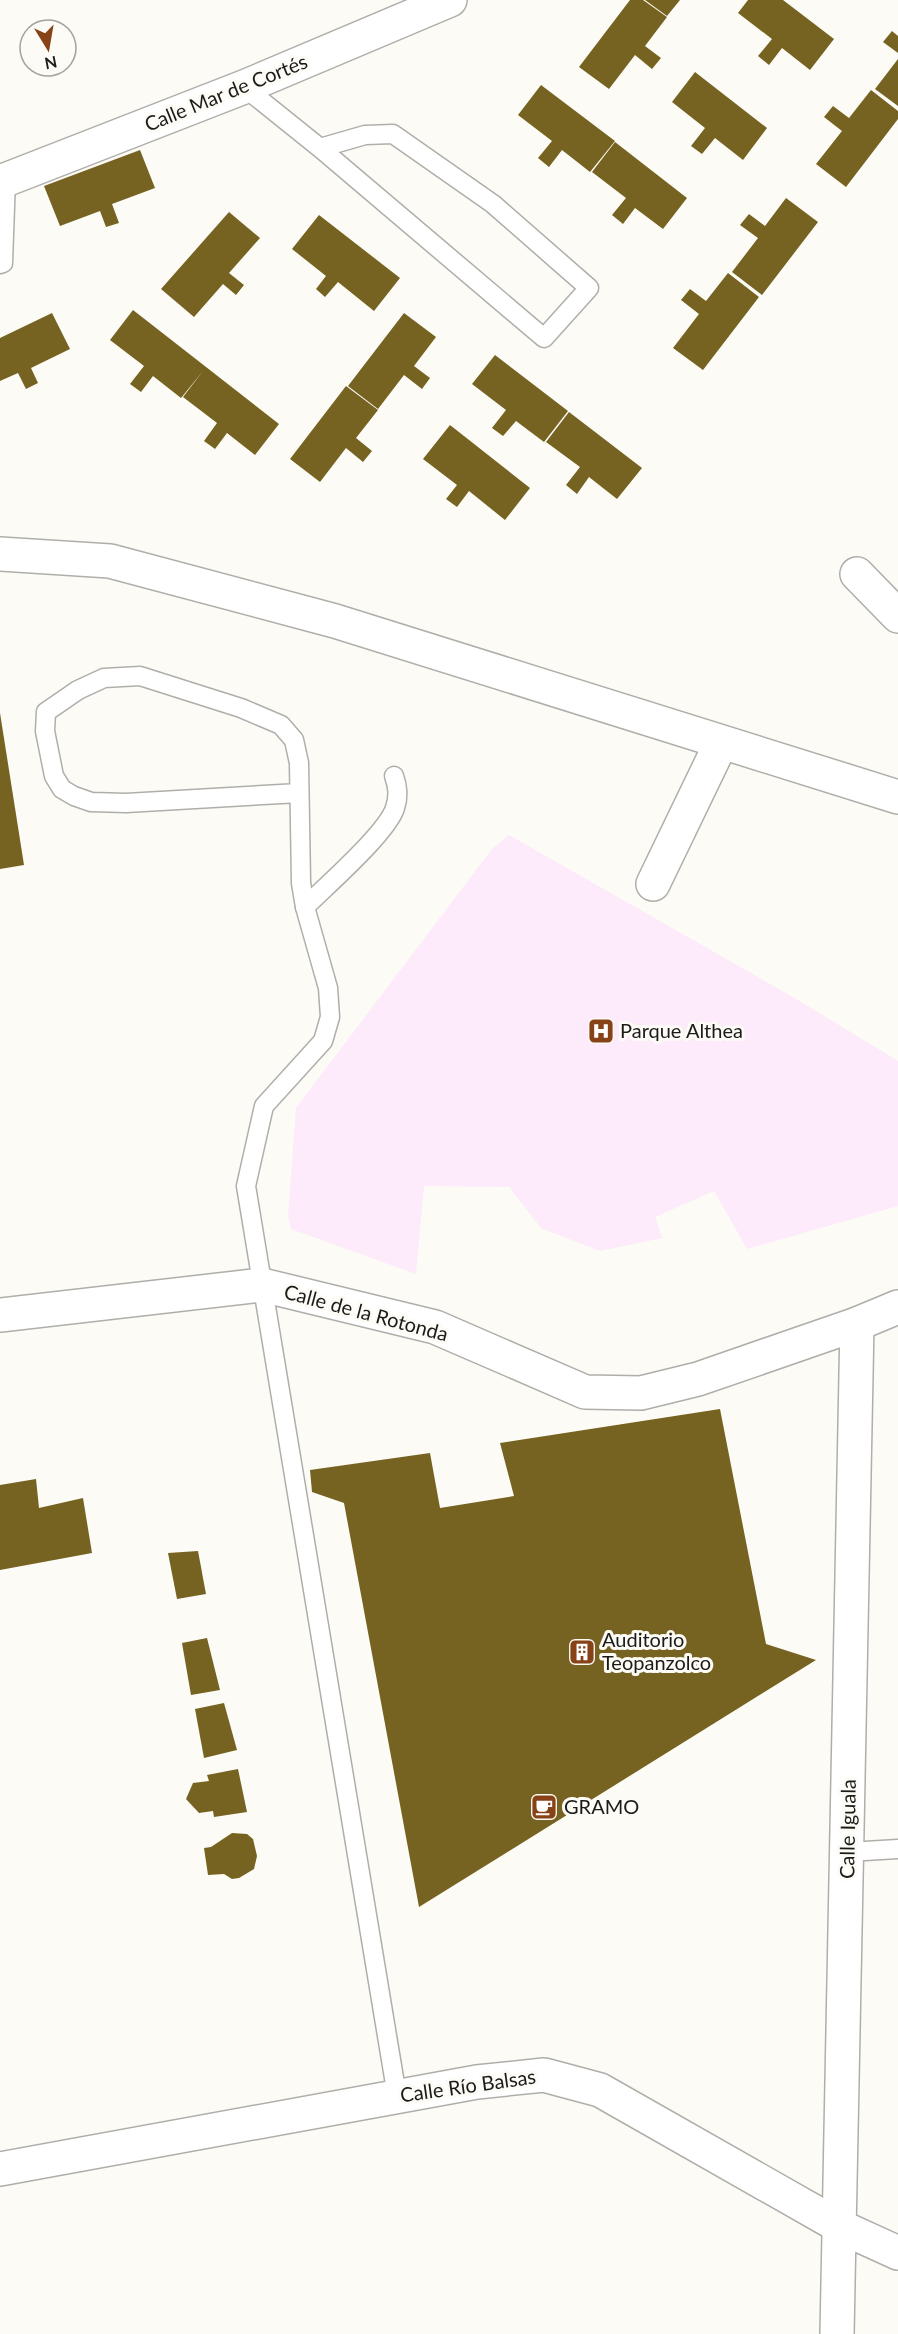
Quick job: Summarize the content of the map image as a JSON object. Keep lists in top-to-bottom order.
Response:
{
  "streets": {
    "street": [
      "Calle Mar de Cortés",
      "Calle de la Rotonda",
      "Calle Iguala",
      "Calle Río Balsas"
    ]
  },
  "crossings": [
    ["Calle de la Rotonda", "Calle Iguala"],
    ["Calle Iguala", "Calle Río Balsas"]
  ],
  "places": {
    "hospital": ["Parque Althea"],
    "building": ["Auditorio Teopanzolco"],
    "cafe": ["GRAMO"]
  },
  "north": "bottom"
}
